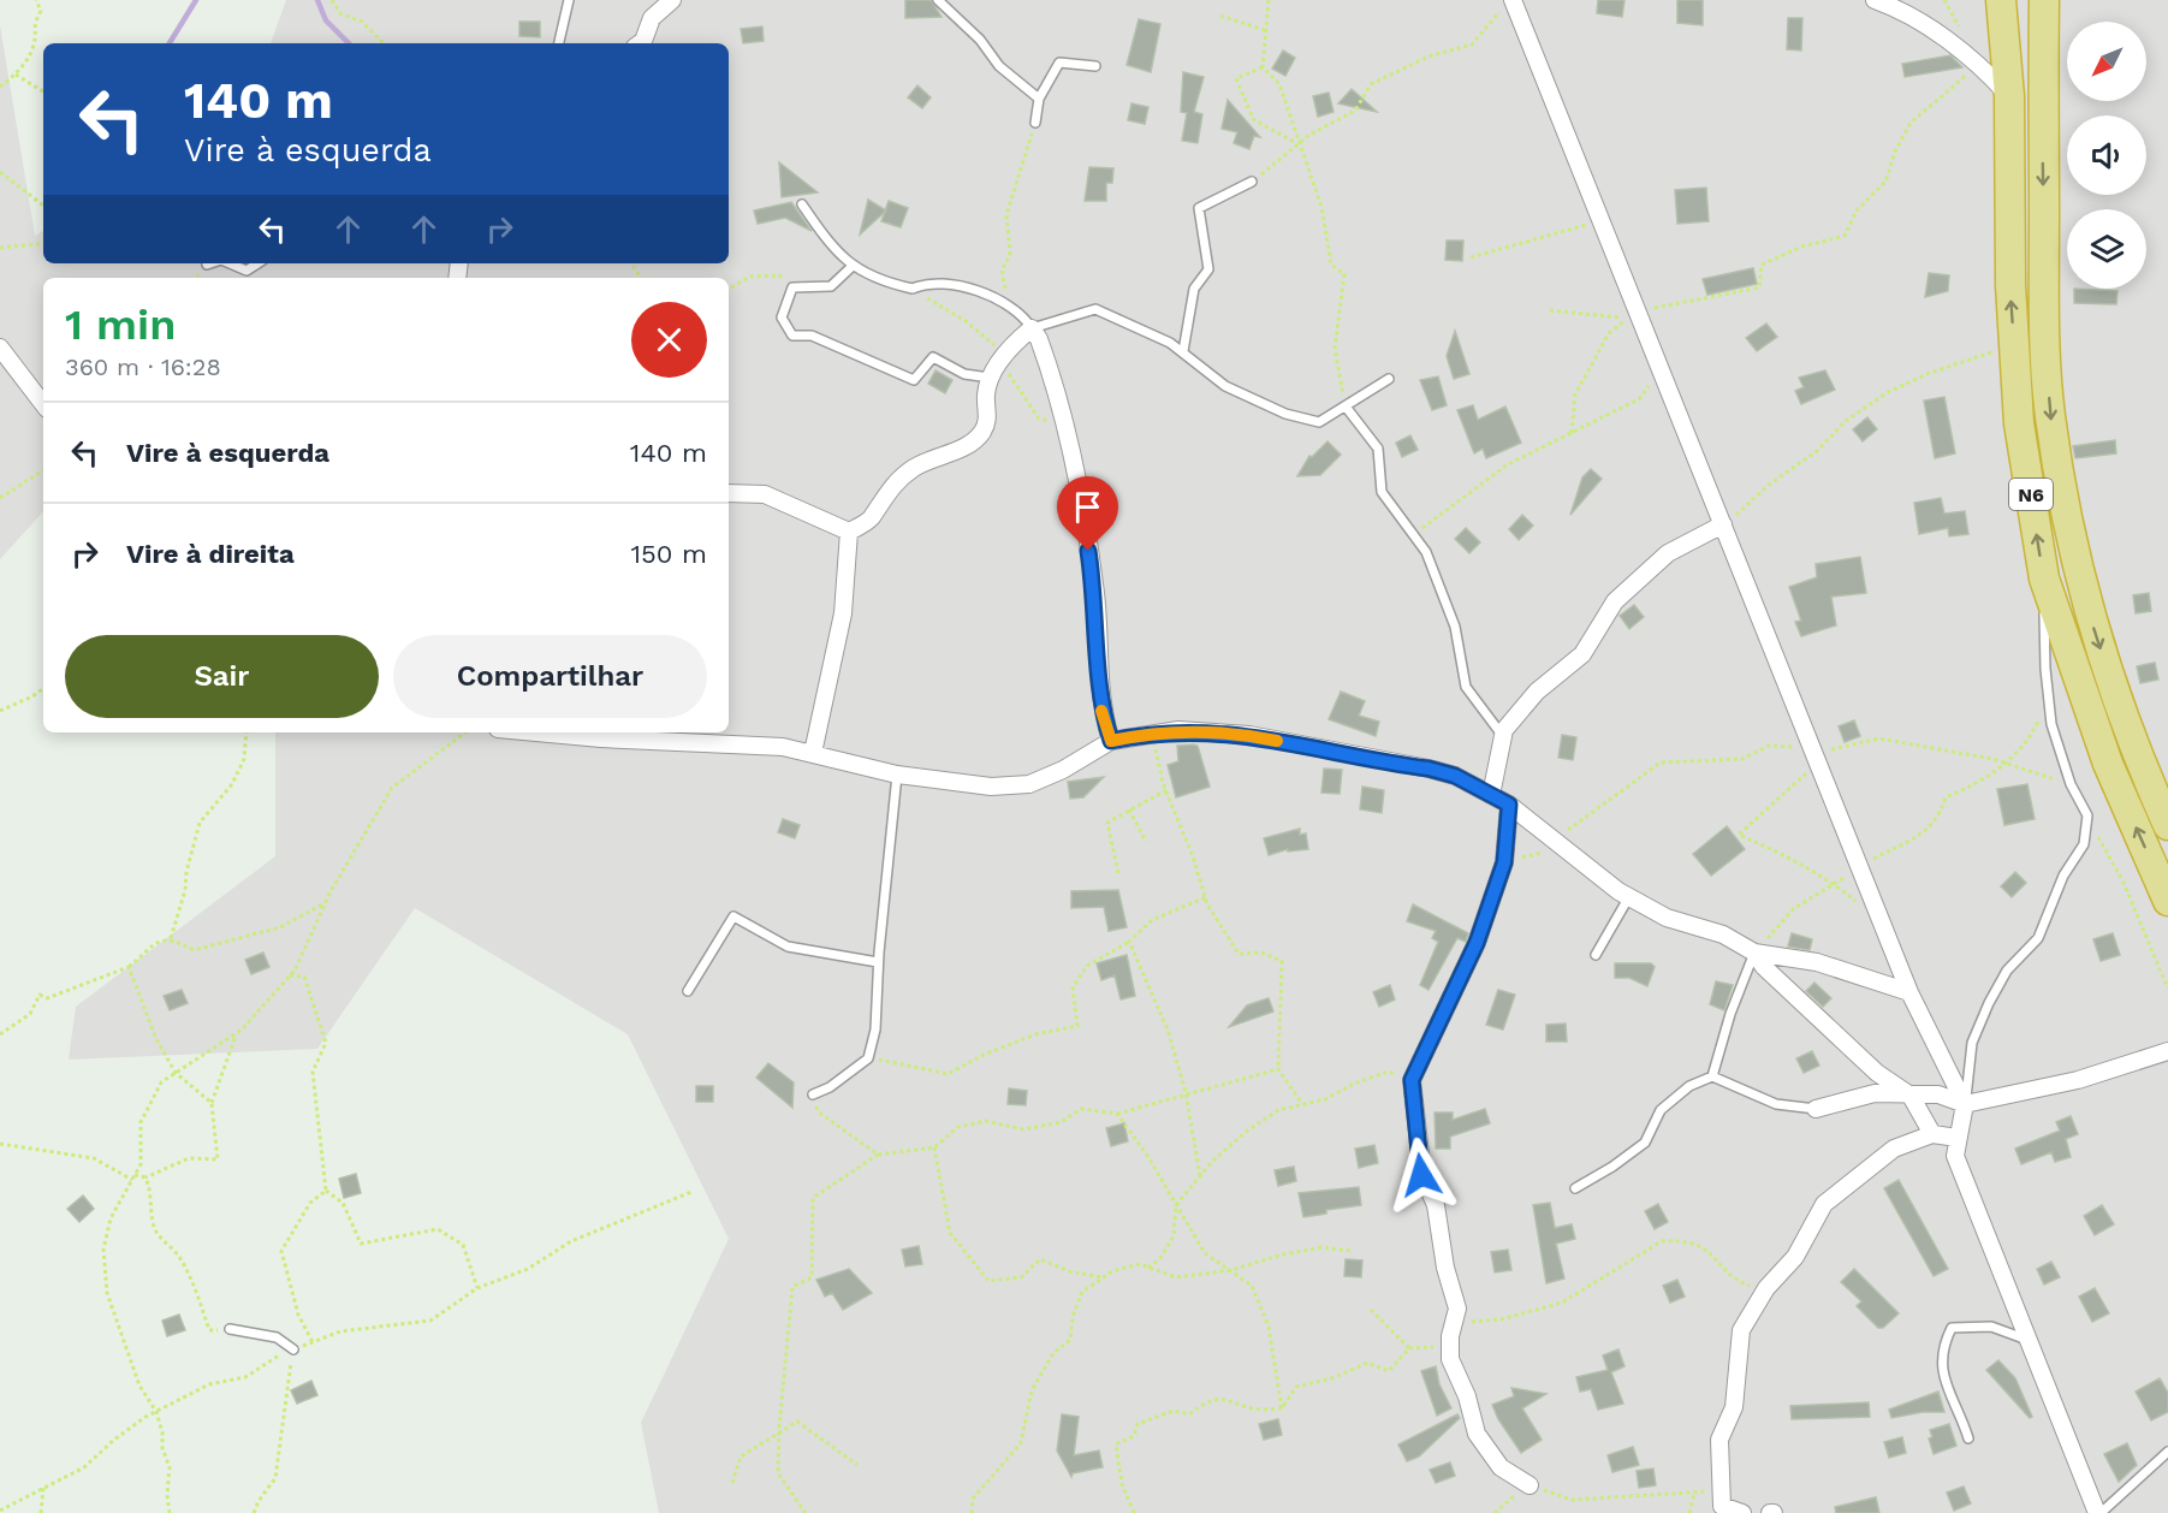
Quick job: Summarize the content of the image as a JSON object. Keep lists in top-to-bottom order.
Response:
{
  "streets": {
    "highway": ["N6"]
  },
  "north": "bottom left",
  "page": {
    "turn": ["140 m", "Vire à esquerda"],
    "heading": ["1 min", "360 m · 16:28"],
    "list": [
      {
        "name": "Vire à esquerda",
        "value": "140 m"
      },
      {
        "name": "Vire à direita",
        "value": "150 m"
      }
    ],
    "buttons": ["Sair", "Compartilhar"]
  }
}
